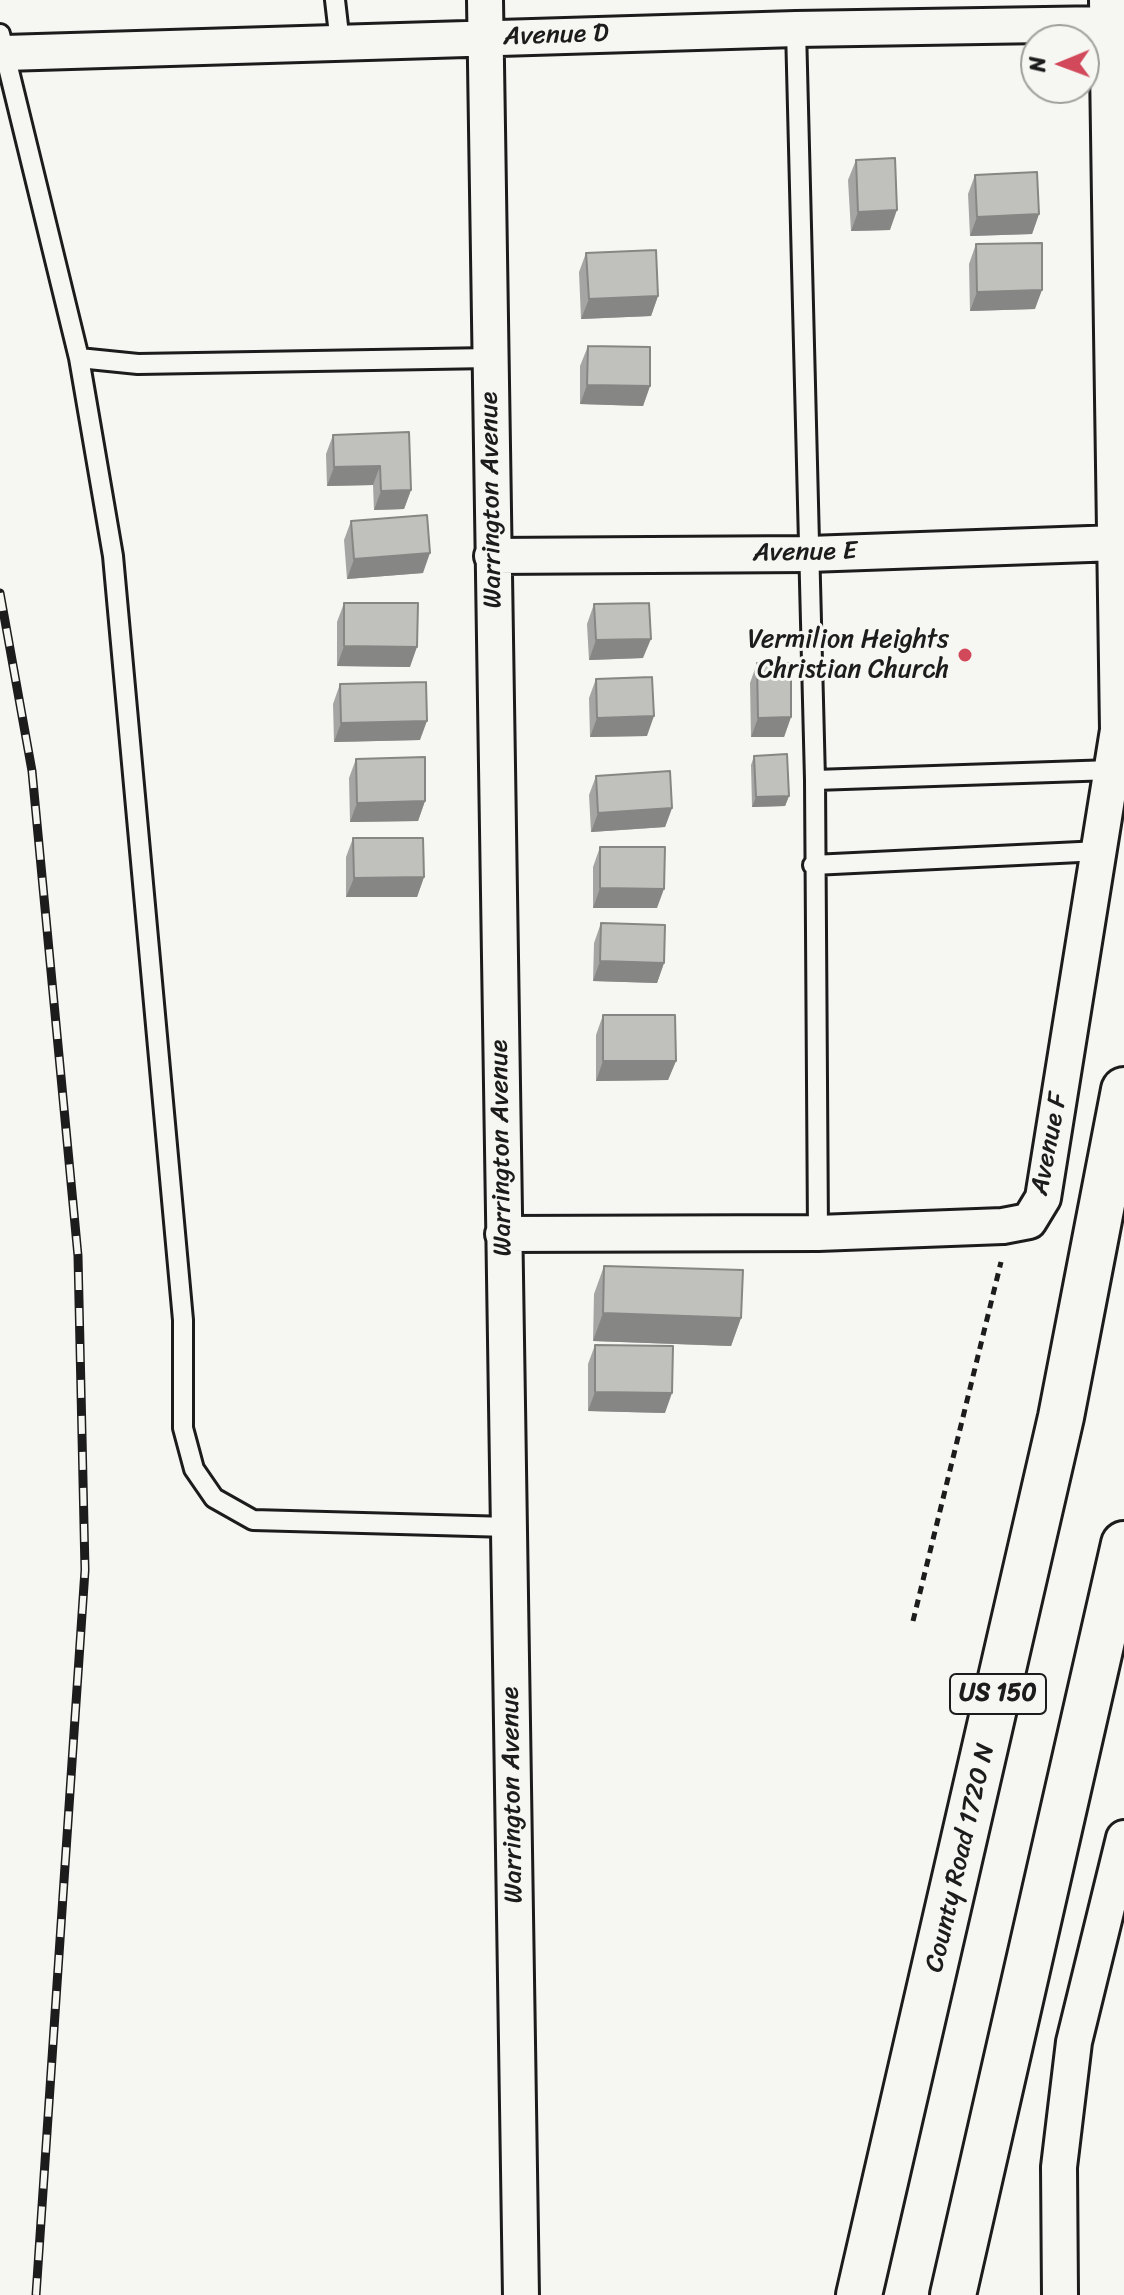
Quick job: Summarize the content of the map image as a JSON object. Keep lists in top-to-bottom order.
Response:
{
  "streets": {
    "main road": ["US 150", "County Road 1720 N"],
    "street": [
      "Avenue D",
      "Warrington Avenue",
      "Avenue E",
      "Avenue F"
    ]
  },
  "crossings": [
    ["Avenue D", "Warrington Avenue"],
    ["Avenue D", "Avenue F"],
    ["Warrington Avenue", "Avenue E"],
    ["Warrington Avenue", "Avenue F"],
    ["Avenue E", "Avenue F"]
  ],
  "places": ["Vermilion Heights Christian Church"],
  "north": "left"
}
